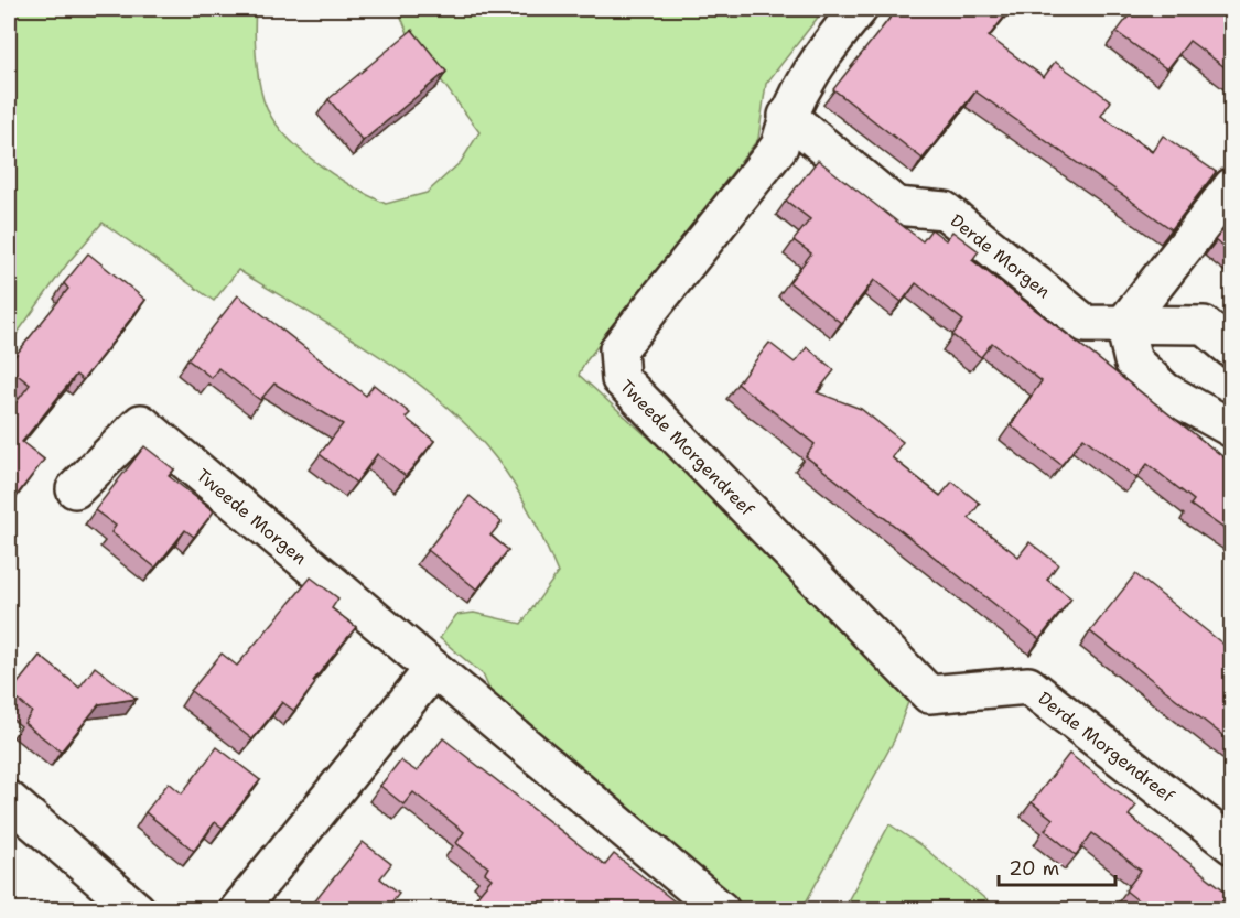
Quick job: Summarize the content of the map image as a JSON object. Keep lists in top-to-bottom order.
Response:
{
  "streets": {
    "street": [
      "Derde Morgen",
      "Tweede Morgendreef",
      "Tweede Morgen",
      "Derde Morgendreef"
    ]
  },
  "crossings": [
    ["Derde Morgen", "Tweede Morgendreef"],
    ["Tweede Morgendreef", "Derde Morgendreef"]
  ],
  "scale_bar": "20 m"
}
